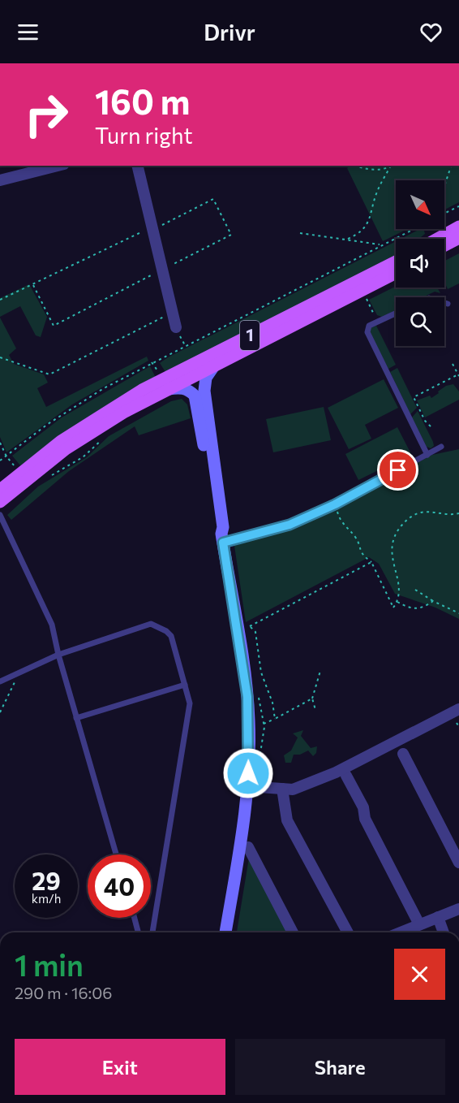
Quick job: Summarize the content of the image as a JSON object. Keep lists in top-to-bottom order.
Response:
{
  "streets": {
    "main road": ["1"]
  },
  "north": "bottom right",
  "page": {
    "header": "Drivr",
    "turn": ["160 m", "Turn right"],
    "speed": "29 km/h",
    "limit": "40",
    "heading": ["1 min", "290 m · 16:06"],
    "buttons": ["Exit", "Share"]
  }
}
